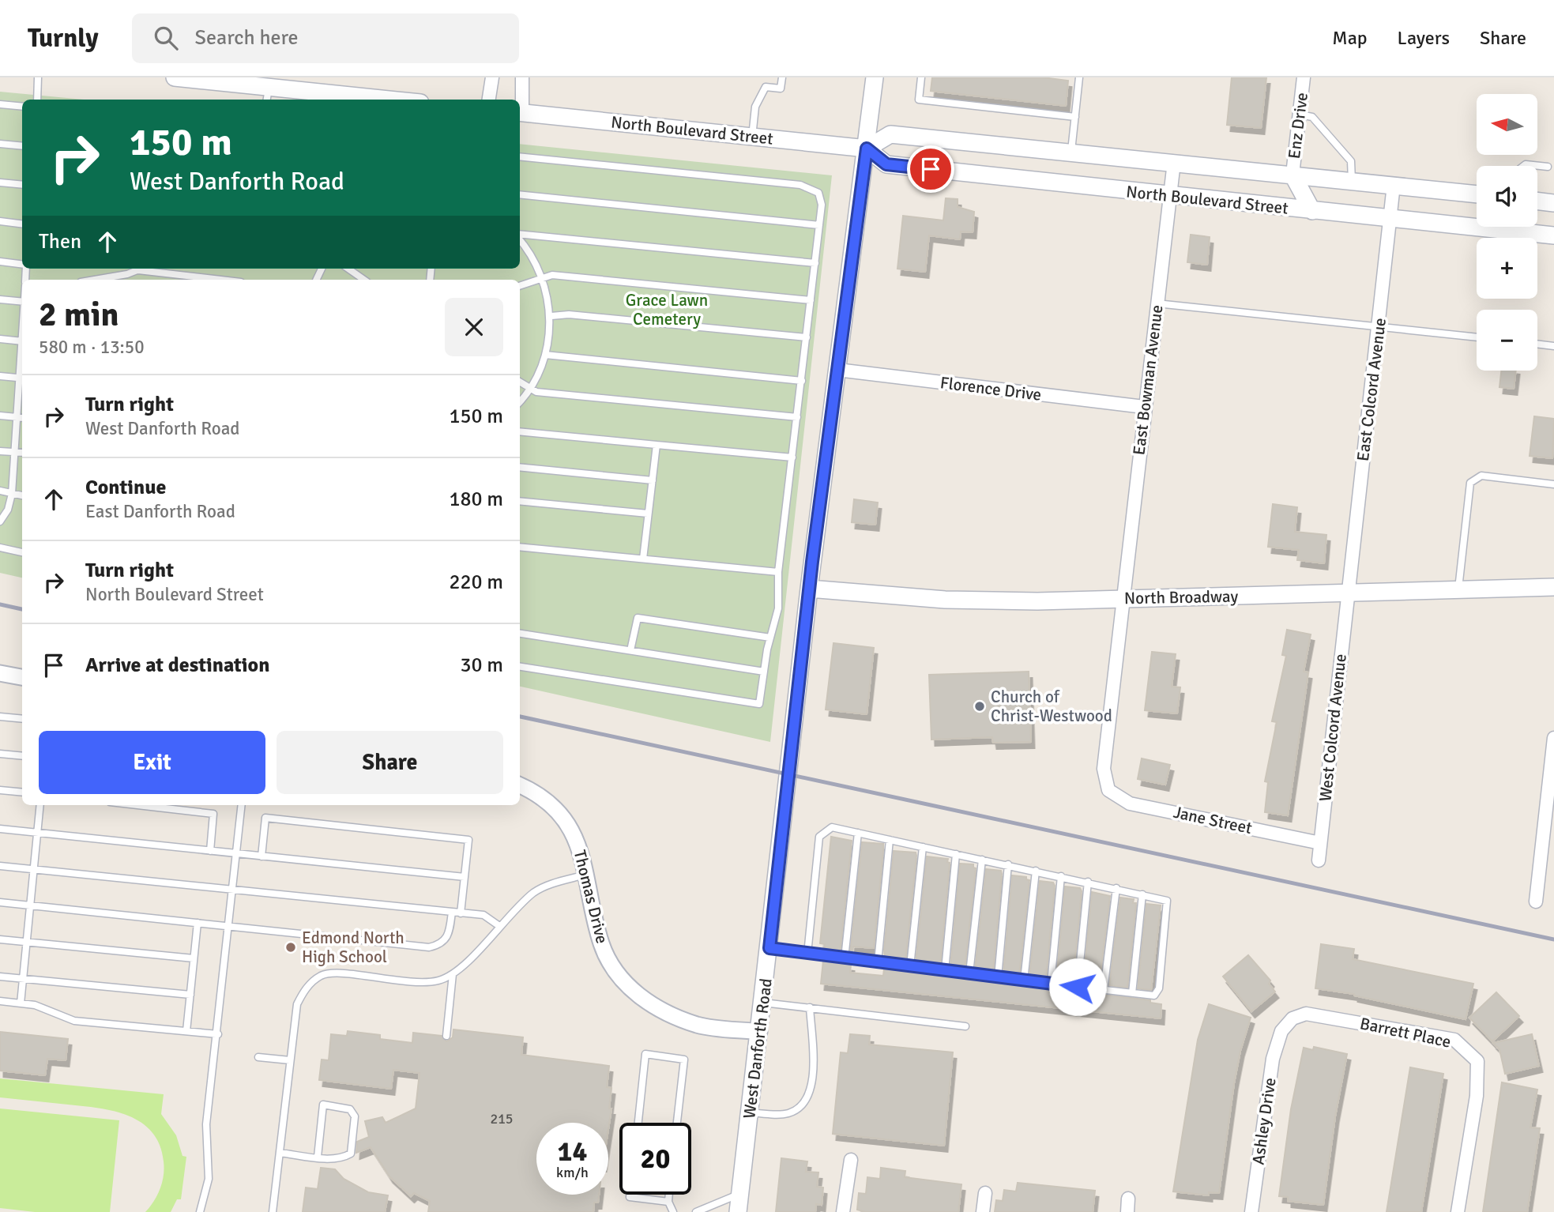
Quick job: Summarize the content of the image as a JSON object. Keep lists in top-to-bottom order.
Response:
{
  "streets": {
    "main road": ["North Boulevard Street", "North Broadway", "West Danforth Road"],
    "street": [
      "Enz Drive",
      "East Bowman Avenue",
      "Florence Drive",
      "East Colcord Avenue",
      "West Colcord Avenue",
      "Jane Street",
      "Thomas Drive",
      "Barrett Place",
      "Ashley Drive"
    ]
  },
  "crossings": [
    ["Enz Drive", "North Boulevard Street"],
    ["North Boulevard Street", "East Bowman Avenue"],
    ["North Boulevard Street", "East Colcord Avenue"],
    ["North Boulevard Street", "West Danforth Road"],
    ["East Bowman Avenue", "Florence Drive"],
    ["East Bowman Avenue", "North Broadway"],
    ["East Bowman Avenue", "Jane Street"],
    ["Florence Drive", "West Danforth Road"],
    ["East Colcord Avenue", "North Broadway"],
    ["East Colcord Avenue", "West Colcord Avenue"],
    ["North Broadway", "West Colcord Avenue"],
    ["North Broadway", "West Danforth Road"],
    ["West Colcord Avenue", "Jane Street"],
    ["Thomas Drive", "West Danforth Road"],
    ["Barrett Place", "Ashley Drive"]
  ],
  "parks": ["Grace Lawn Cemetery"],
  "places": ["Church of Christ-Westwood", "Edmond North High School"],
  "house_numbers": ["215"],
  "north": "left",
  "page": {
    "header": "Turnly",
    "search": "Search here",
    "nav": ["Map", "Layers", "Share"],
    "map_buttons": ["+", "−"],
    "turn": ["150 m", "West Danforth Road"],
    "then": "Then",
    "heading": ["2 min", "580 m · 13:50"],
    "list": [
      {
        "name": "Turn right",
        "note": "West Danforth Road",
        "value": "150 m"
      },
      {
        "name": "Continue",
        "note": "East Danforth Road",
        "value": "180 m"
      },
      {
        "name": "Turn right",
        "note": "North Boulevard Street",
        "value": "220 m"
      },
      {
        "name": "Arrive at destination",
        "value": "30 m"
      }
    ],
    "buttons": ["Exit", "Share"],
    "speed": "14 km/h",
    "limit": "20"
  }
}
